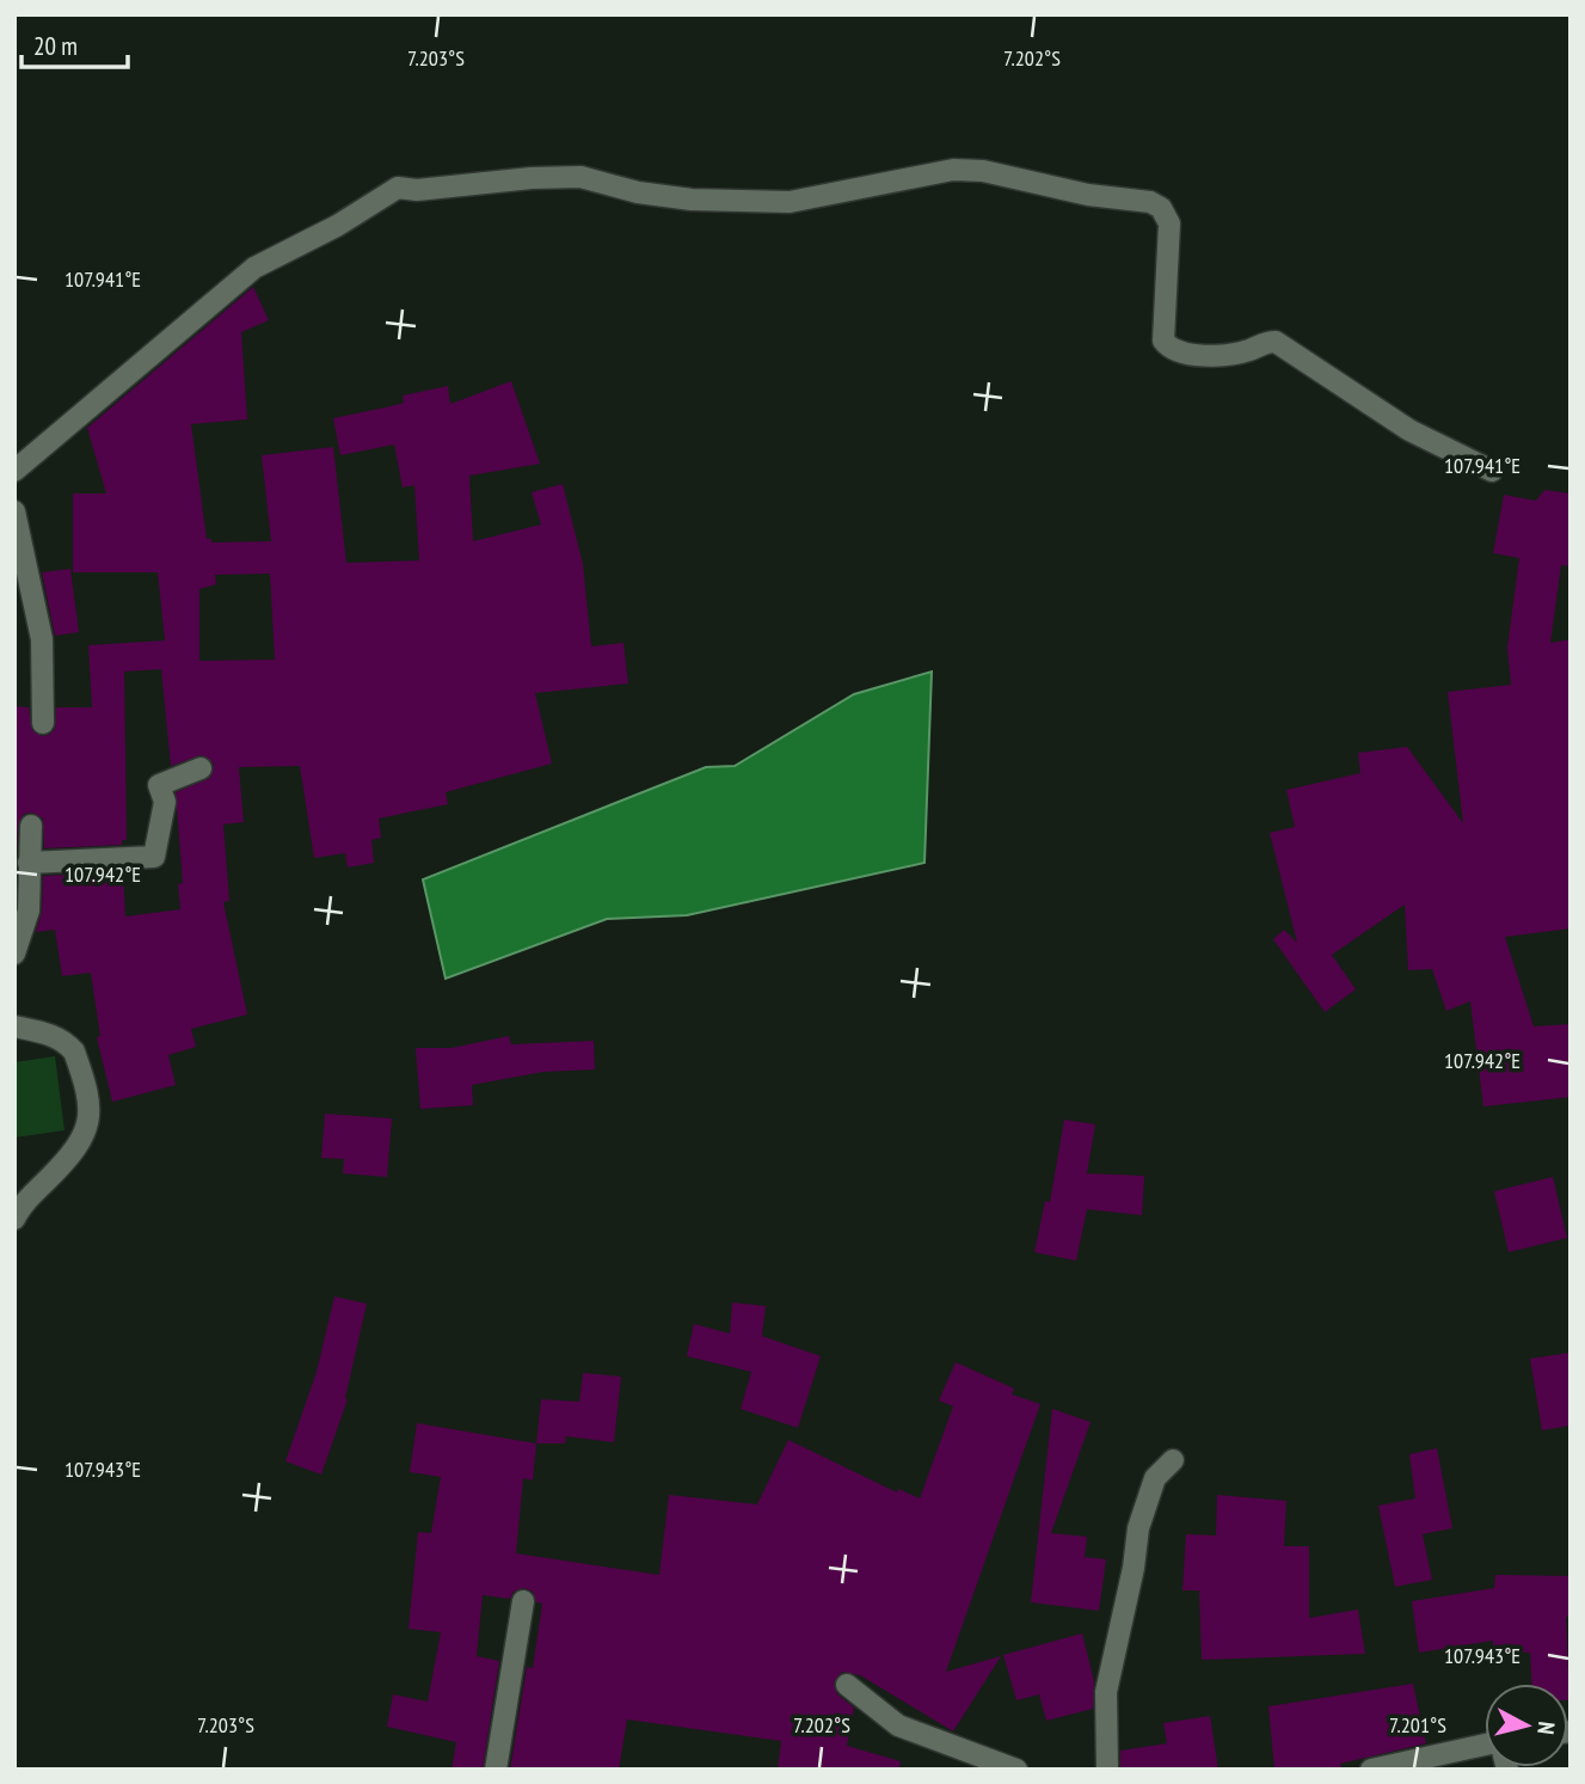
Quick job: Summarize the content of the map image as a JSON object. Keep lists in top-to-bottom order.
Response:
{
  "scale_bar": "20 m",
  "north": "right",
  "coordinates": [
    "7.203°S",
    "7.202°S",
    "107.941°E",
    "107.942°E",
    "107.943°E",
    "7.201°S"
  ]
}
